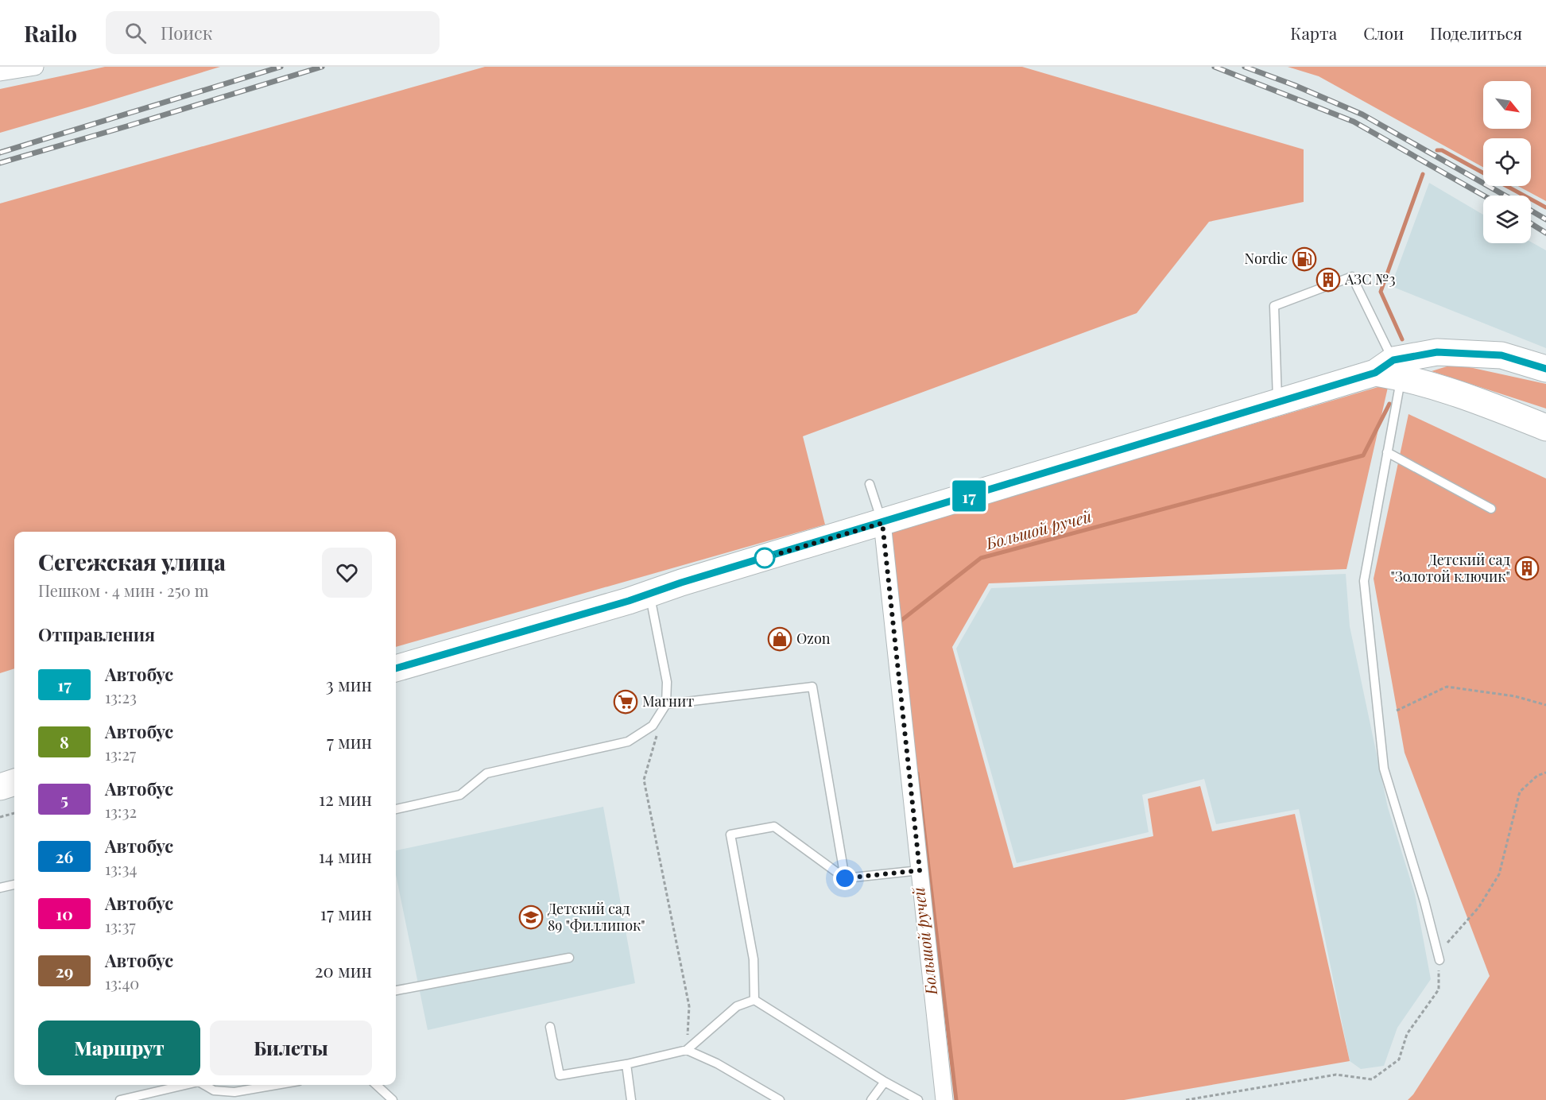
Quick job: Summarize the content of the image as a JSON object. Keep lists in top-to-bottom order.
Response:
{
  "water": ["Большой ручей"],
  "places": {
    "fuel station": ["Nordic"],
    "building": ["АЗС №3", "Детский сад \"Золотой ключик\""],
    "shop": ["Ozon"],
    "supermarket": ["Магнит"],
    "school or university": ["Детский сад 89 \"Филлипок\""]
  },
  "lines": ["bus line 17"],
  "north": "bottom right",
  "page": {
    "header": "Railo",
    "search": "Поиск",
    "nav": ["Карта", "Слои", "Поделиться"],
    "on_map": "17",
    "heading": [
      ["Сегежская улица", "Пешком · 4 мин · 250 m"],
      "Отправления"
    ],
    "list": [
      {
        "mark": "17",
        "name": "Автобус",
        "note": "13:23",
        "value": "3 мин"
      },
      {
        "mark": "8",
        "name": "Автобус",
        "note": "13:27",
        "value": "7 мин"
      },
      {
        "mark": "5",
        "name": "Автобус",
        "note": "13:32",
        "value": "12 мин"
      },
      {
        "mark": "26",
        "name": "Автобус",
        "note": "13:34",
        "value": "14 мин"
      },
      {
        "mark": "10",
        "name": "Автобус",
        "note": "13:37",
        "value": "17 мин"
      },
      {
        "mark": "29",
        "name": "Автобус",
        "note": "13:40",
        "value": "20 мин"
      }
    ],
    "buttons": ["Маршрут", "Билеты"]
  }
}
